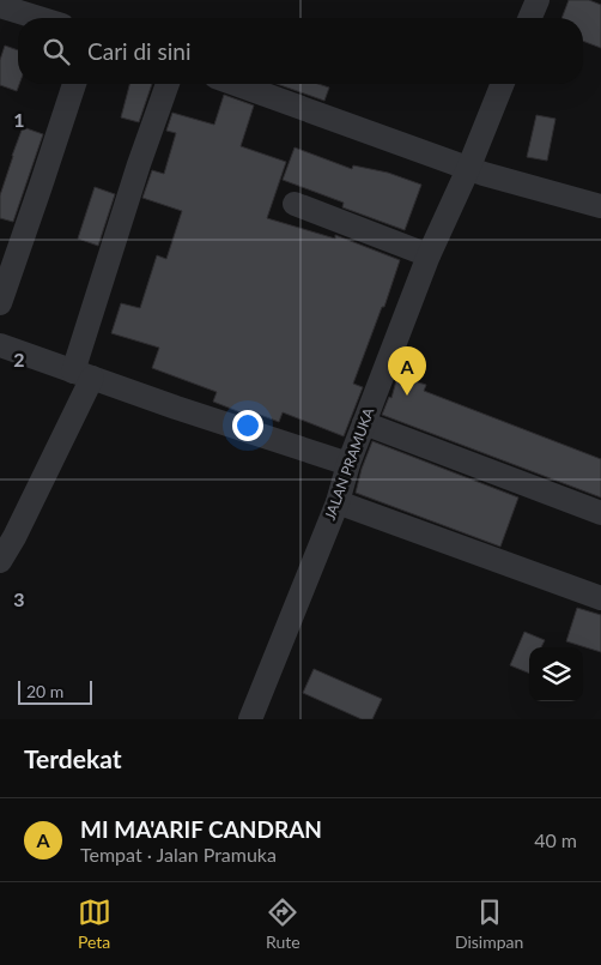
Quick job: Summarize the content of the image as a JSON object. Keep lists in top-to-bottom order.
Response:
{
  "streets": {
    "street": ["JALAN PRAMUKA"]
  },
  "scale_bar": "20 m",
  "page": {
    "search": "Cari di sini",
    "pins": "A",
    "scale": "20 m",
    "heading": "Terdekat",
    "list": [
      {
        "mark": "A",
        "name": "MI MA'ARIF CANDRAN",
        "note": "Tempat · Jalan Pramuka",
        "value": "40 m"
      }
    ],
    "nav": ["Peta", "Rute", "Disimpan"]
  },
  "grid": {
    "rows": ["1", "2", "3"]
  }
}
